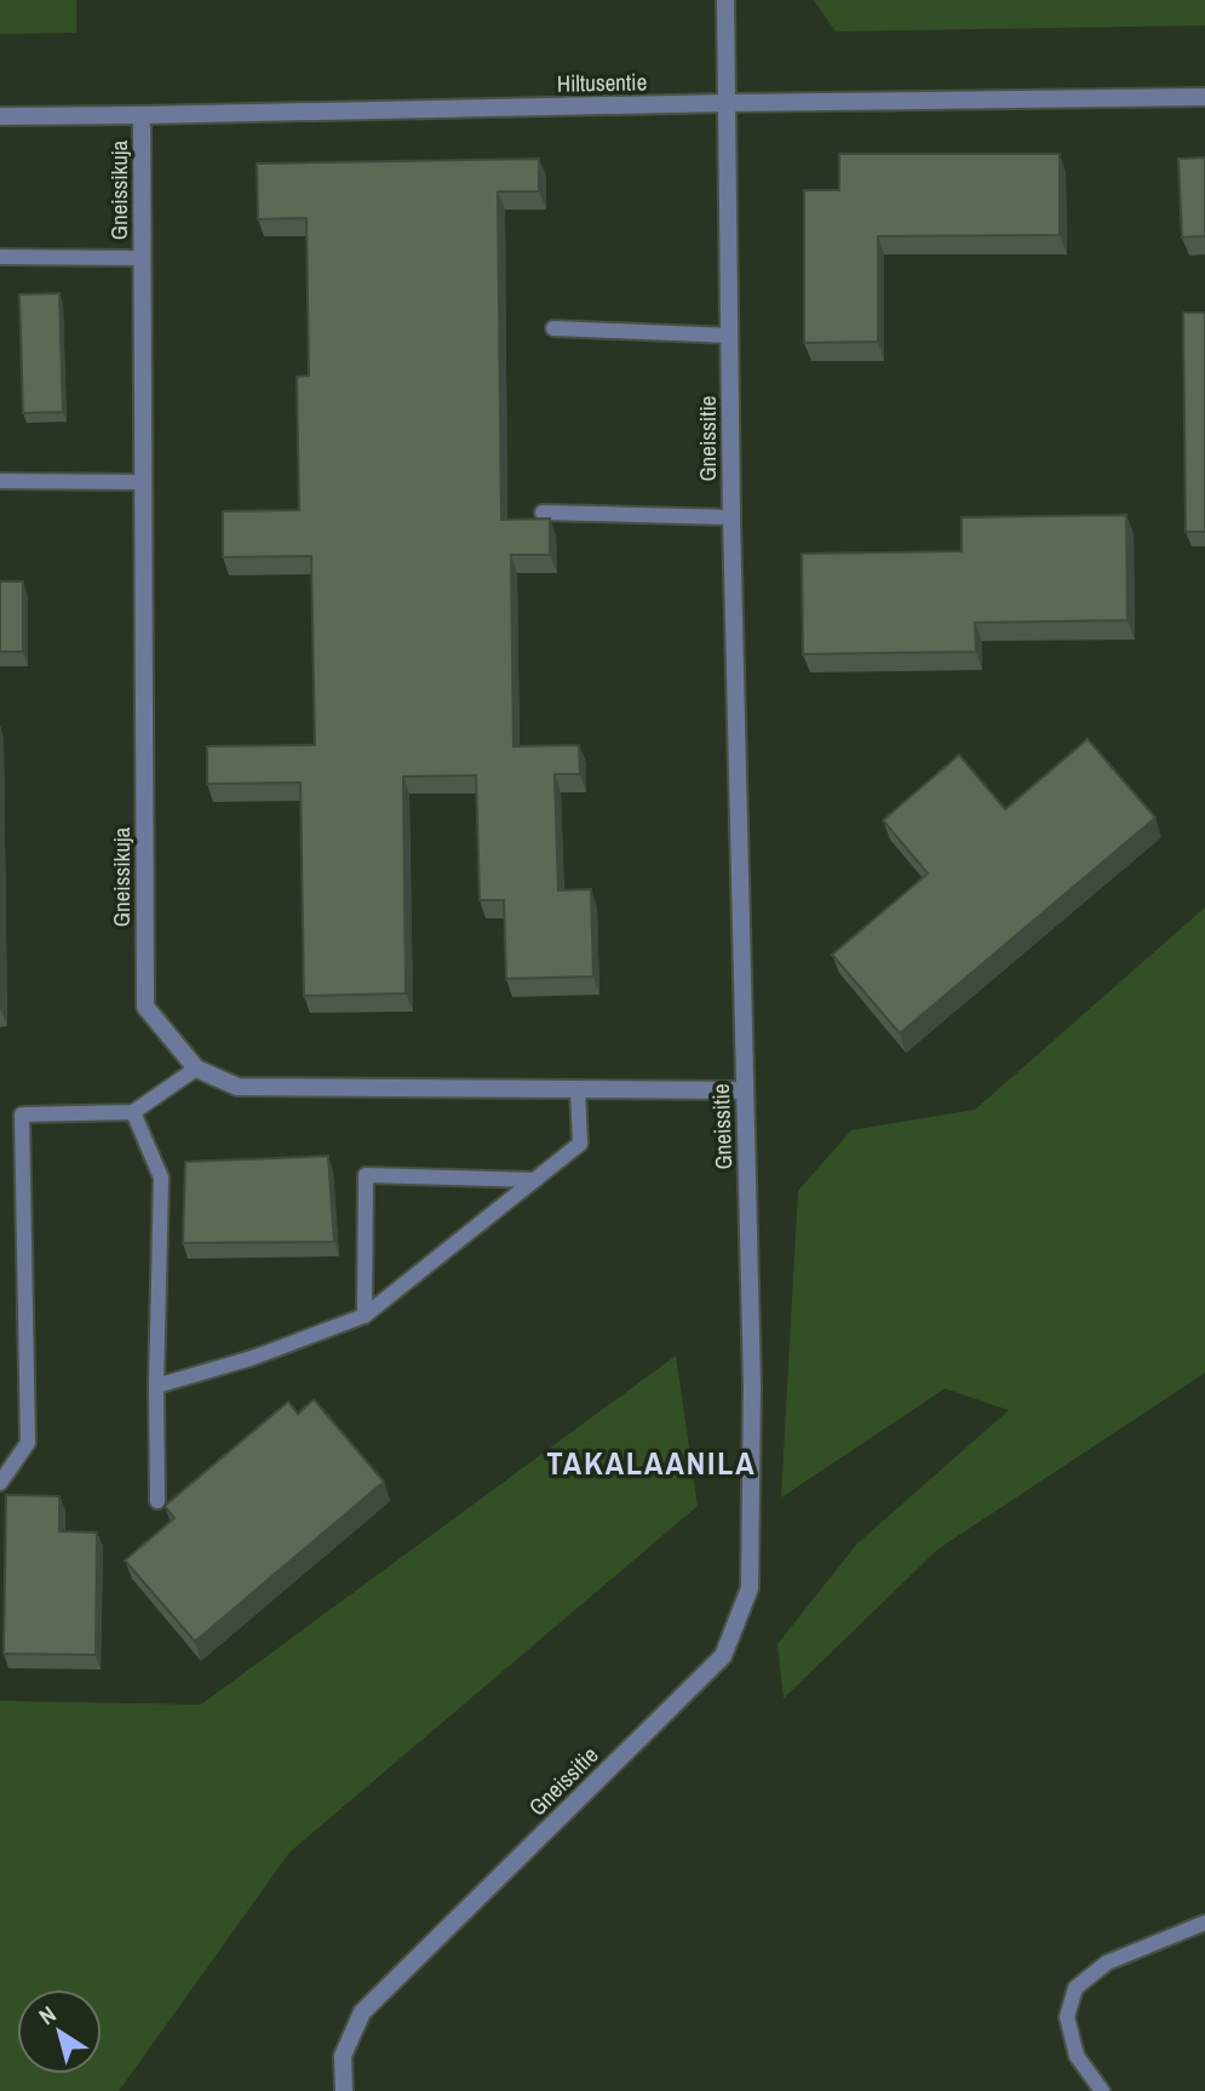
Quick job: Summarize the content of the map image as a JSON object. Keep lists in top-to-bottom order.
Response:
{
  "streets": {
    "street": ["Hiltusentie", "Gneissikuja", "Gneissitie"]
  },
  "crossings": [
    ["Hiltusentie", "Gneissikuja"],
    ["Hiltusentie", "Gneissitie"],
    ["Gneissikuja", "Gneissitie"]
  ],
  "districts": ["TAKALAANILA"],
  "north": "top left"
}
